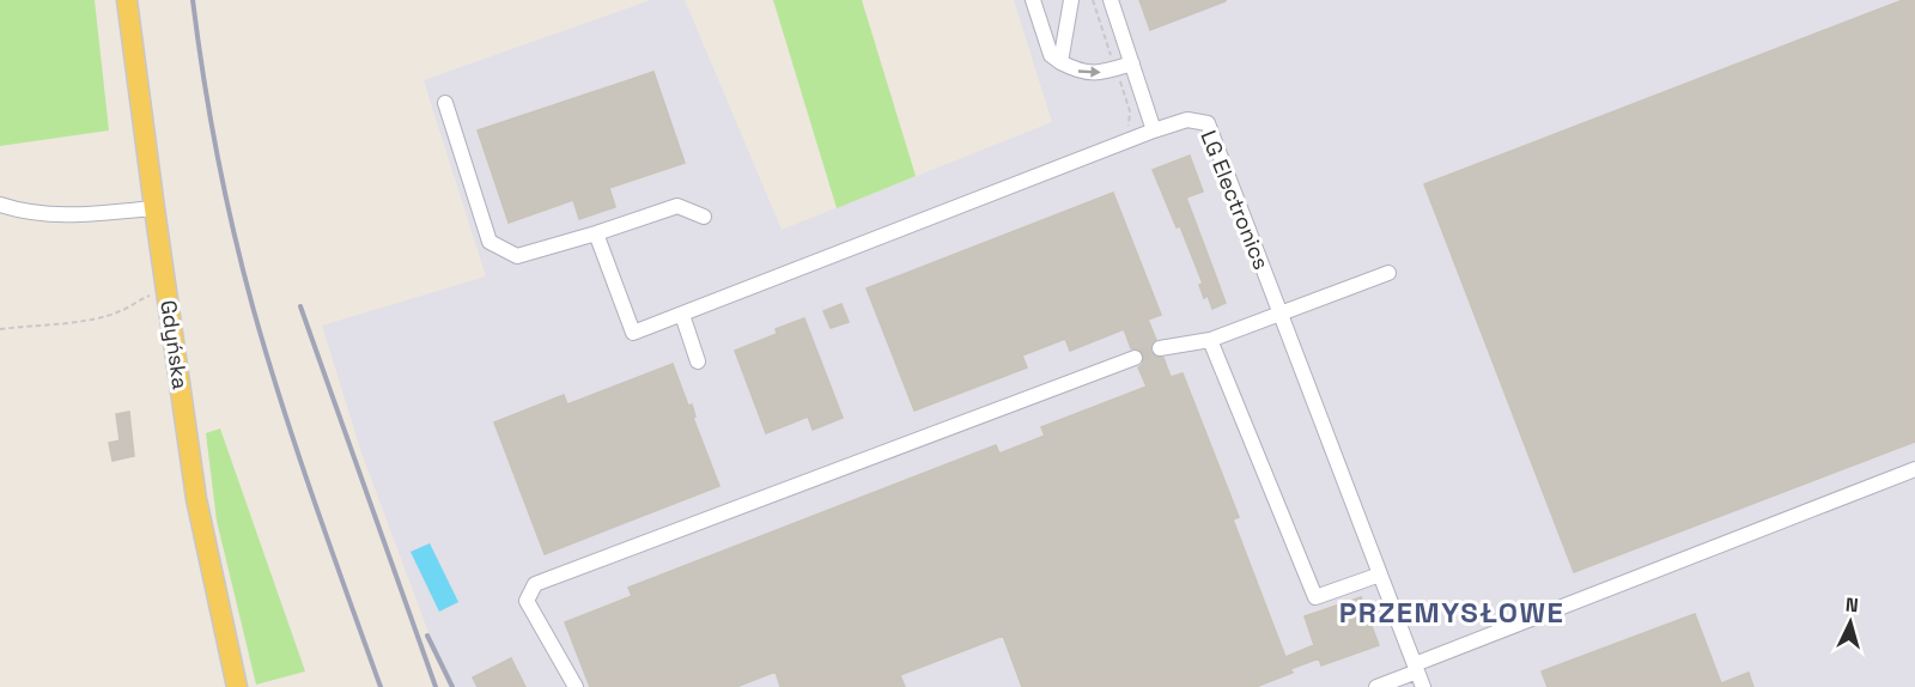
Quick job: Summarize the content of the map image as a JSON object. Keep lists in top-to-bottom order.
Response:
{
  "streets": {
    "main road": ["Gdyńska"],
    "street": ["LG Electronics"]
  },
  "districts": ["PRZEMYSŁOWE"],
  "north": "top"
}
